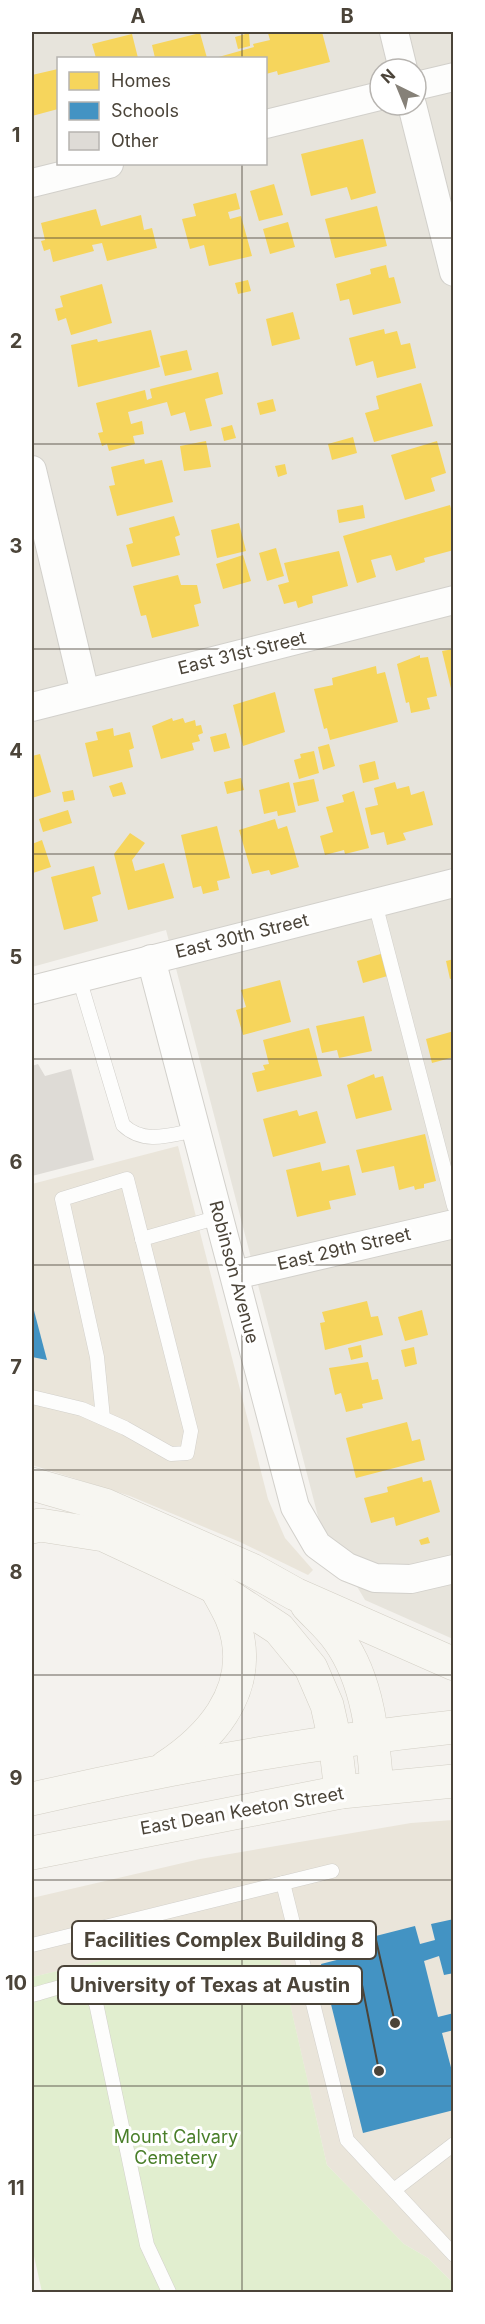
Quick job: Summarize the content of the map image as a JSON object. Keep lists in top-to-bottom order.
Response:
{
  "streets": {
    "main road": ["East Dean Keeton Street"],
    "street": [
      "East 31st Street",
      "East 30th Street",
      "East 29th Street",
      "Robinson Avenue"
    ]
  },
  "crossings": [
    ["East 30th Street", "Robinson Avenue"],
    ["East 29th Street", "Robinson Avenue"]
  ],
  "parks": ["Mount Calvary Cemetery"],
  "places": ["Facilities Complex Building 8", "University of Texas at Austin"],
  "legend": ["Homes", "Schools", "Other"],
  "north": "top left",
  "grid": {
    "columns": ["A", "B"],
    "rows": [
      "1",
      "2",
      "3",
      "4",
      "5",
      "6",
      "7",
      "8",
      "9",
      "10",
      "11"
    ]
  }
}
